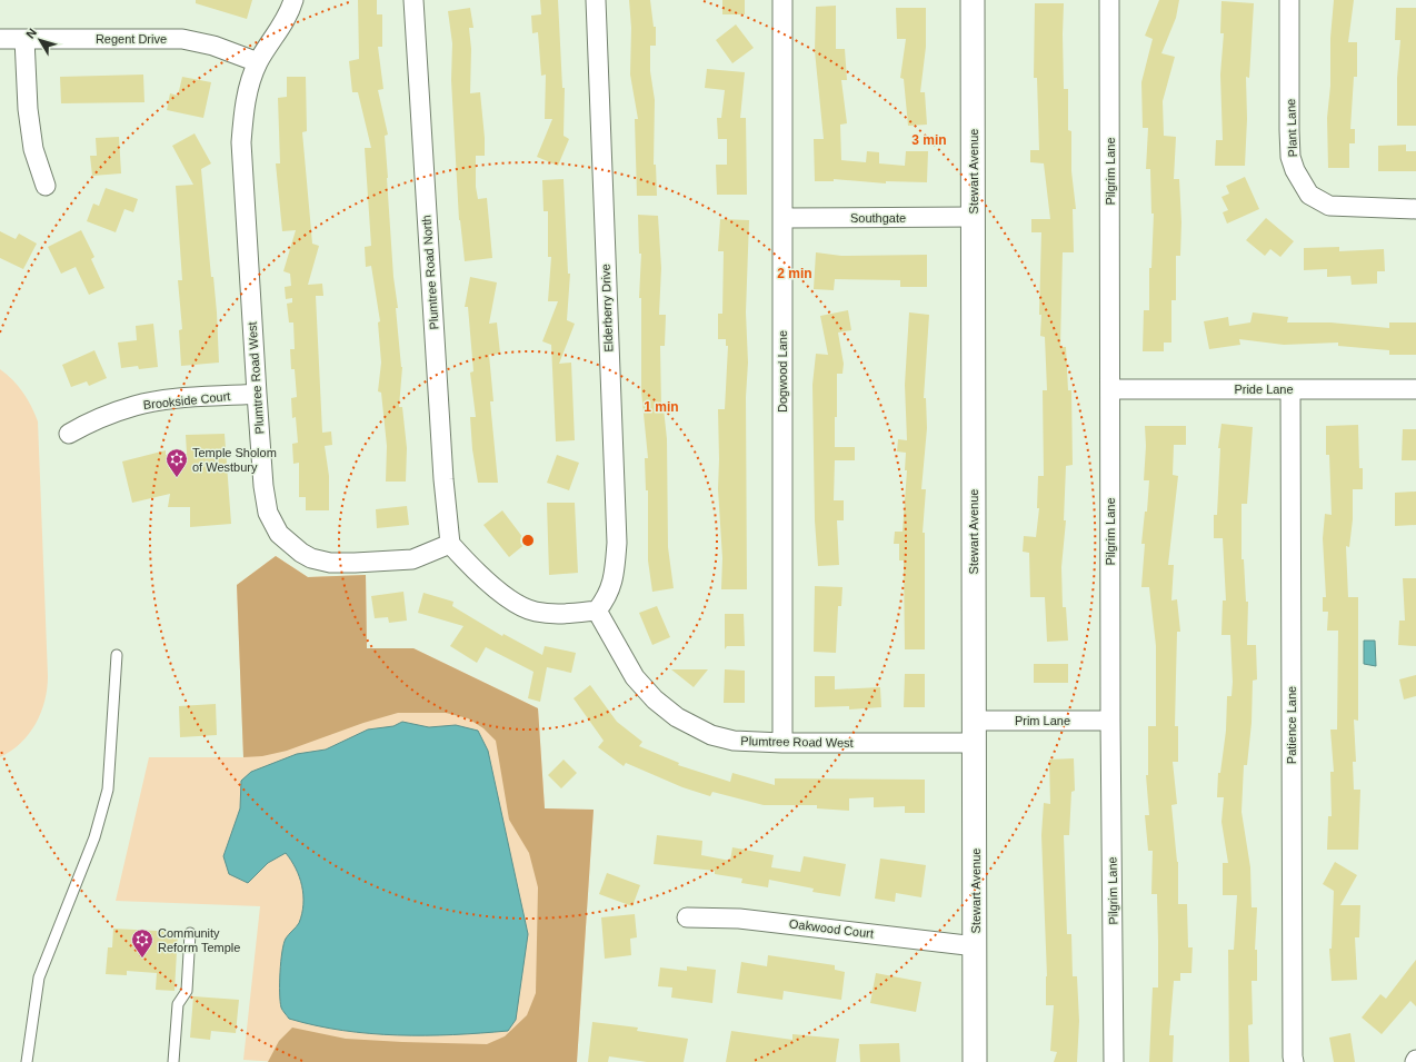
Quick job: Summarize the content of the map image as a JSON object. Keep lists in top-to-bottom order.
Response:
{
  "streets": {
    "street": [
      "Regent Drive",
      "Plant Lane",
      "Stewart Avenue",
      "Pilgrim Lane",
      "Southgate",
      "Plumtree Road North",
      "Elderberry Drive",
      "Dogwood Lane",
      "Plumtree Road West",
      "Pride Lane",
      "Brookside Court",
      "Prim Lane",
      "Patience Lane",
      "Oakwood Court"
    ]
  },
  "crossings": [
    ["Regent Drive", "Plumtree Road West"],
    ["Stewart Avenue", "Southgate"],
    ["Stewart Avenue", "Plumtree Road West"],
    ["Stewart Avenue", "Prim Lane"],
    ["Stewart Avenue", "Oakwood Court"],
    ["Pilgrim Lane", "Pride Lane"],
    ["Pilgrim Lane", "Prim Lane"],
    ["Southgate", "Dogwood Lane"],
    ["Plumtree Road North", "Plumtree Road West"],
    ["Elderberry Drive", "Plumtree Road West"],
    ["Dogwood Lane", "Plumtree Road West"],
    ["Plumtree Road West", "Brookside Court"],
    ["Plumtree Road West", "Prim Lane"],
    ["Pride Lane", "Patience Lane"]
  ],
  "places": {
    "synagogue": ["Temple Sholom of Westbury", "Community Reform Temple"]
  },
  "north": "top left",
  "rings": ["3 min", "2 min", "1 min"]
}
